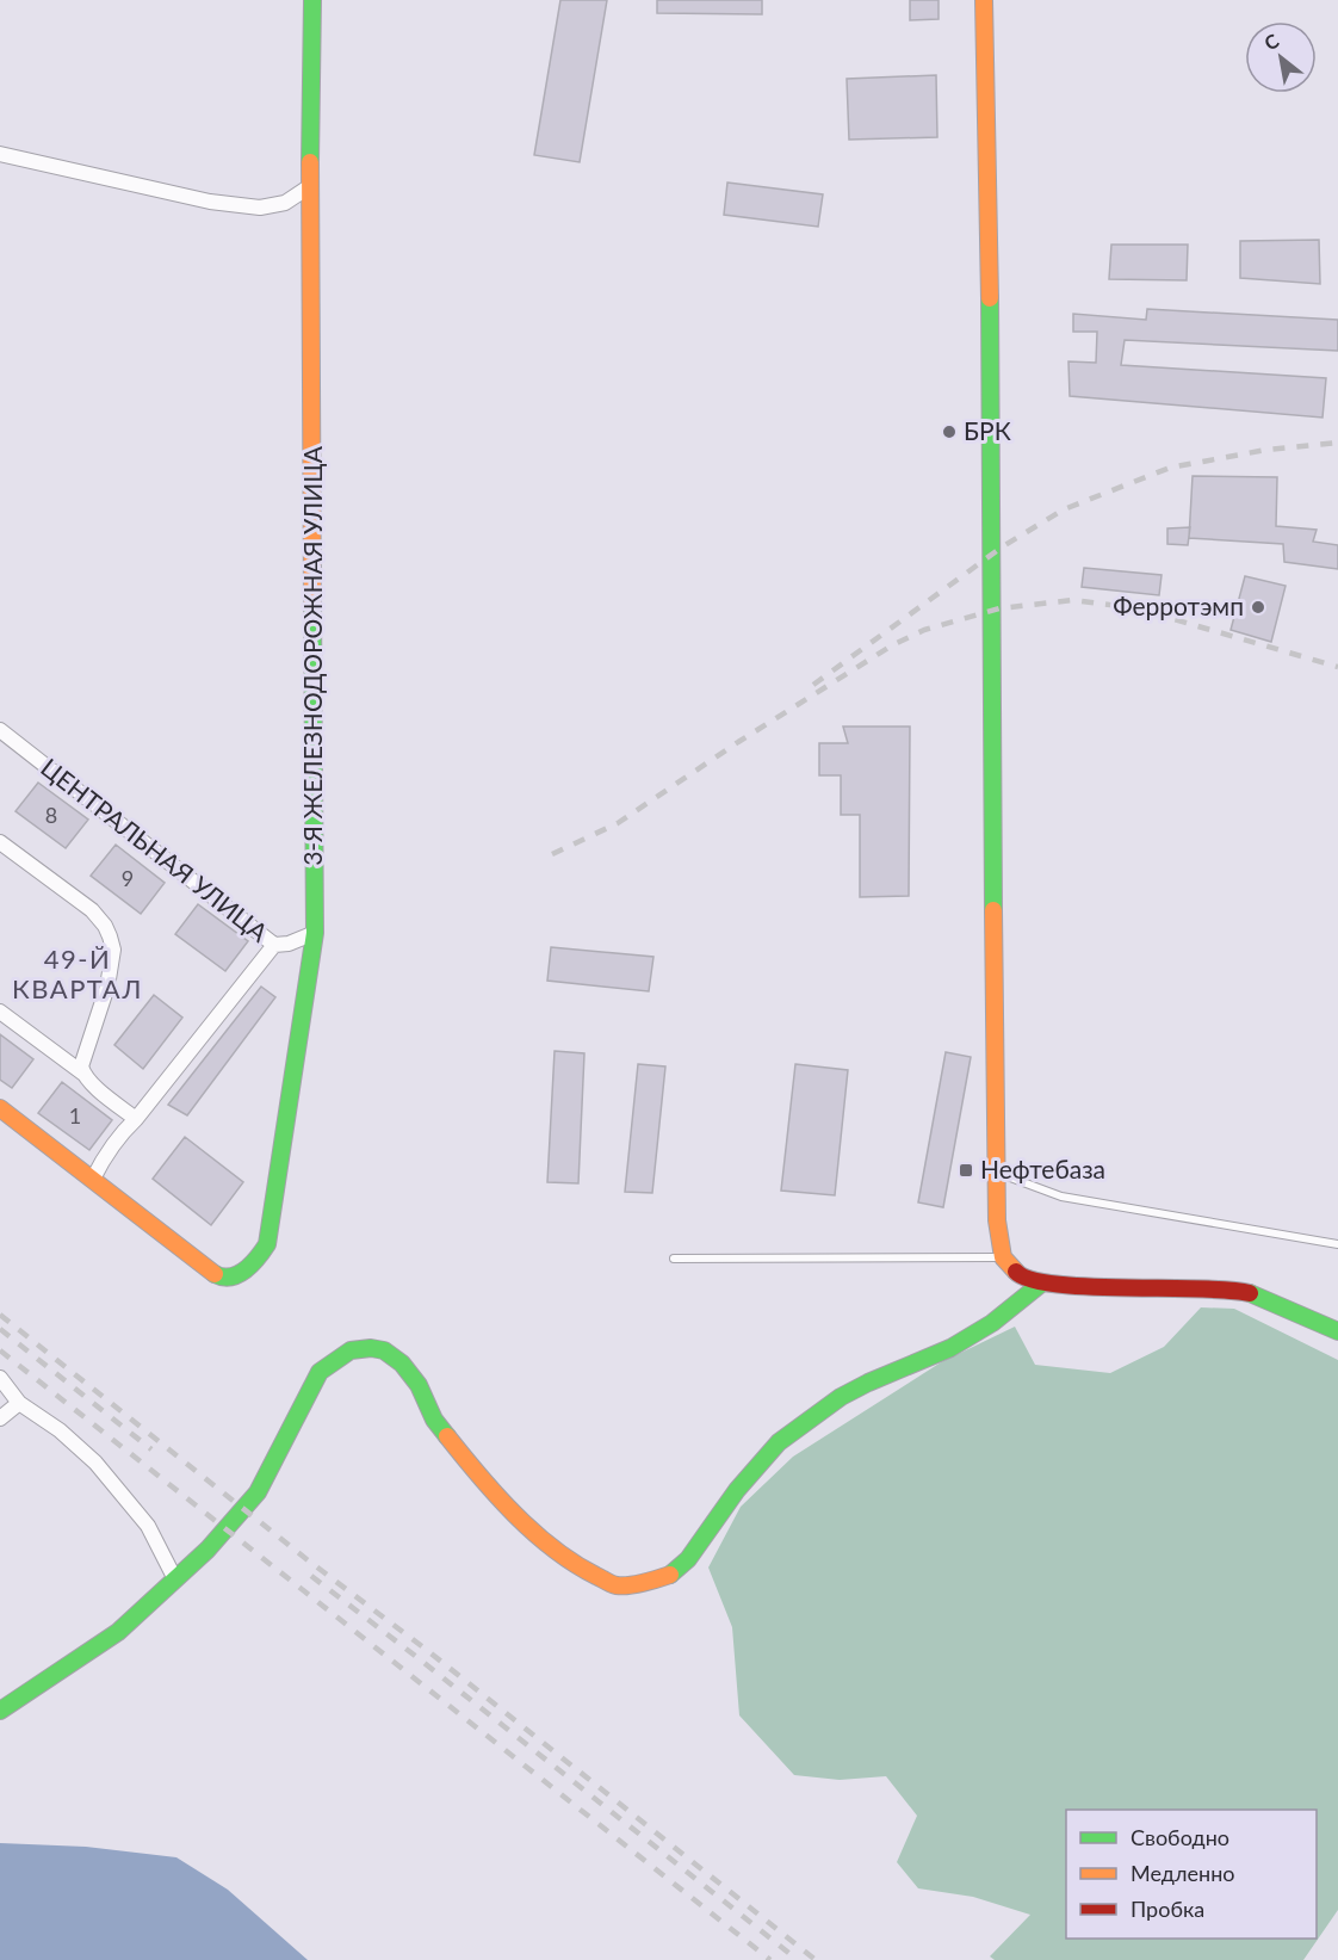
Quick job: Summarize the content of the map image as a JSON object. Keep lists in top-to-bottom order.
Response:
{
  "streets": {
    "street": ["3-Я ЖЕЛЕЗНОДОРОЖНАЯ УЛИЦА", "ЦЕНТРАЛЬНАЯ УЛИЦА"]
  },
  "crossings": [
    ["3-Я ЖЕЛЕЗНОДОРОЖНАЯ УЛИЦА", "ЦЕНТРАЛЬНАЯ УЛИЦА"]
  ],
  "districts": ["49-Й КВАРТАЛ"],
  "places": {
    "other": ["БРК", "Ферротэмп"],
    "transit": ["Нефтебаза"]
  },
  "house_numbers": ["8", "9", "1"],
  "legend": ["Свободно", "Медленно", "Пробка"],
  "north": "top left"
}
